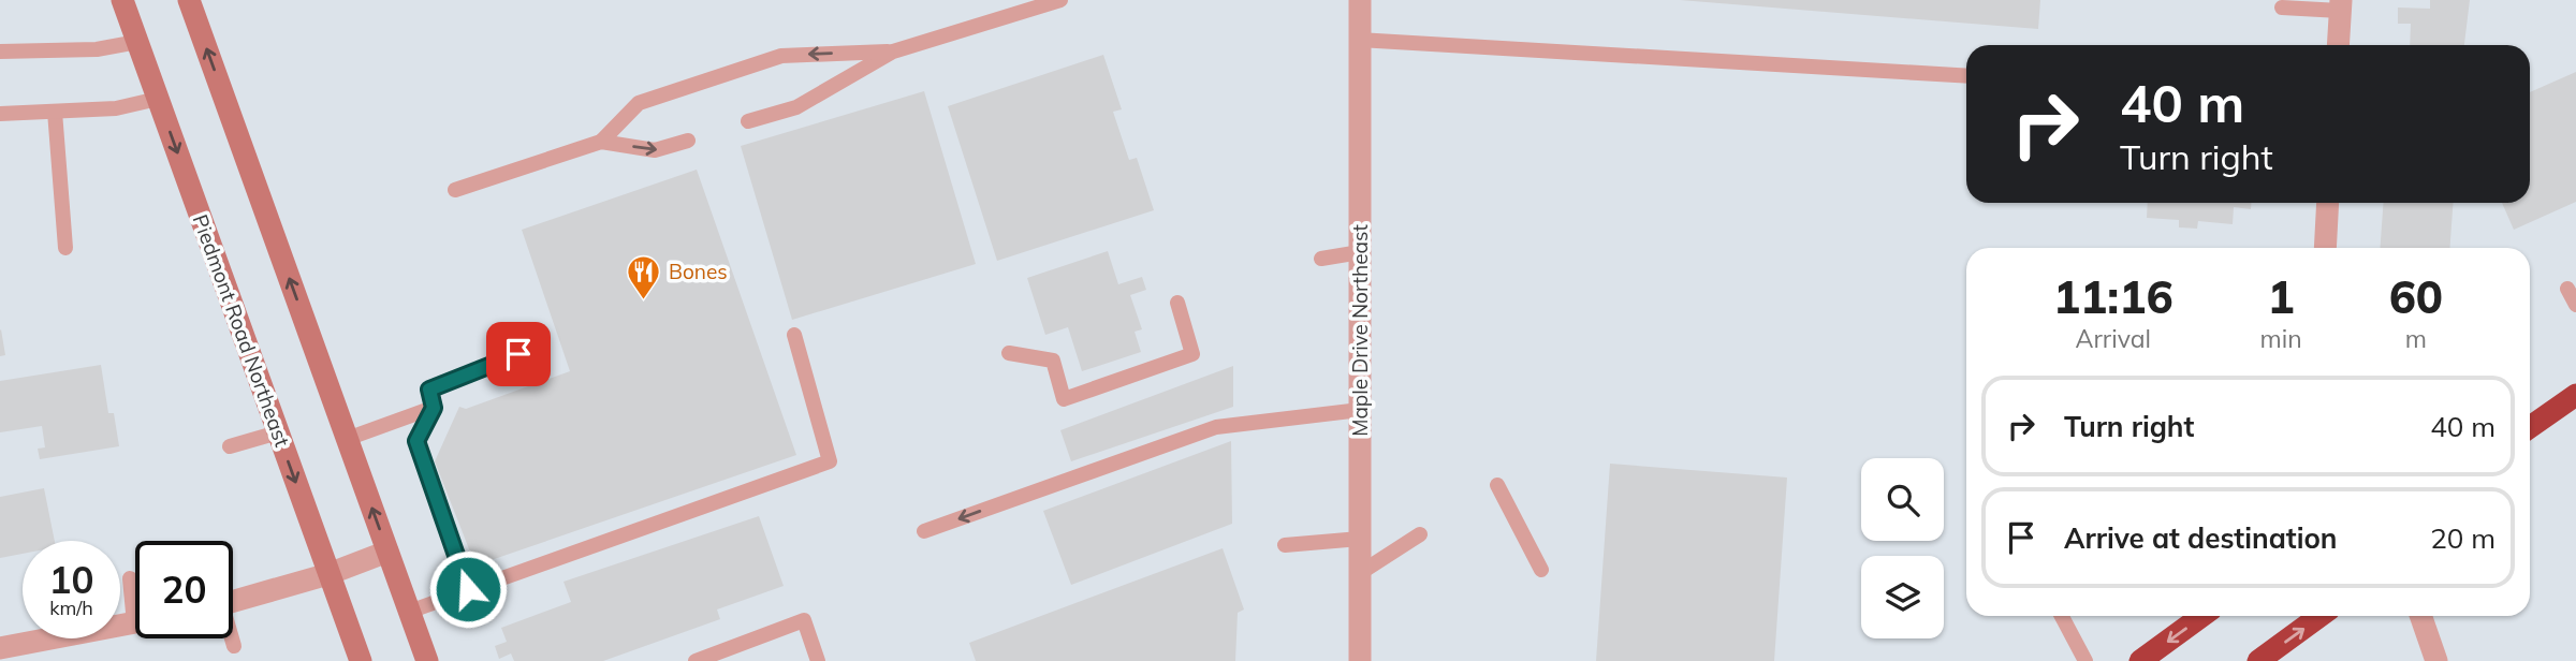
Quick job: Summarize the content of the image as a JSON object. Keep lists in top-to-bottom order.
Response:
{
  "streets": {
    "main road": ["Piedmont Road Northeast"],
    "street": ["Maple Drive Northeast"]
  },
  "places": {
    "restaurant": ["Bones"]
  },
  "page": {
    "turn": ["40 m", "Turn right"],
    "eta": [
      "11:16",
      "Arrival",
      "1",
      "min",
      "60",
      "m"
    ],
    "list": [
      {
        "name": "Turn right",
        "value": "40 m"
      },
      {
        "name": "Arrive at destination",
        "value": "20 m"
      }
    ],
    "speed": "10 km/h",
    "limit": "20"
  }
}
